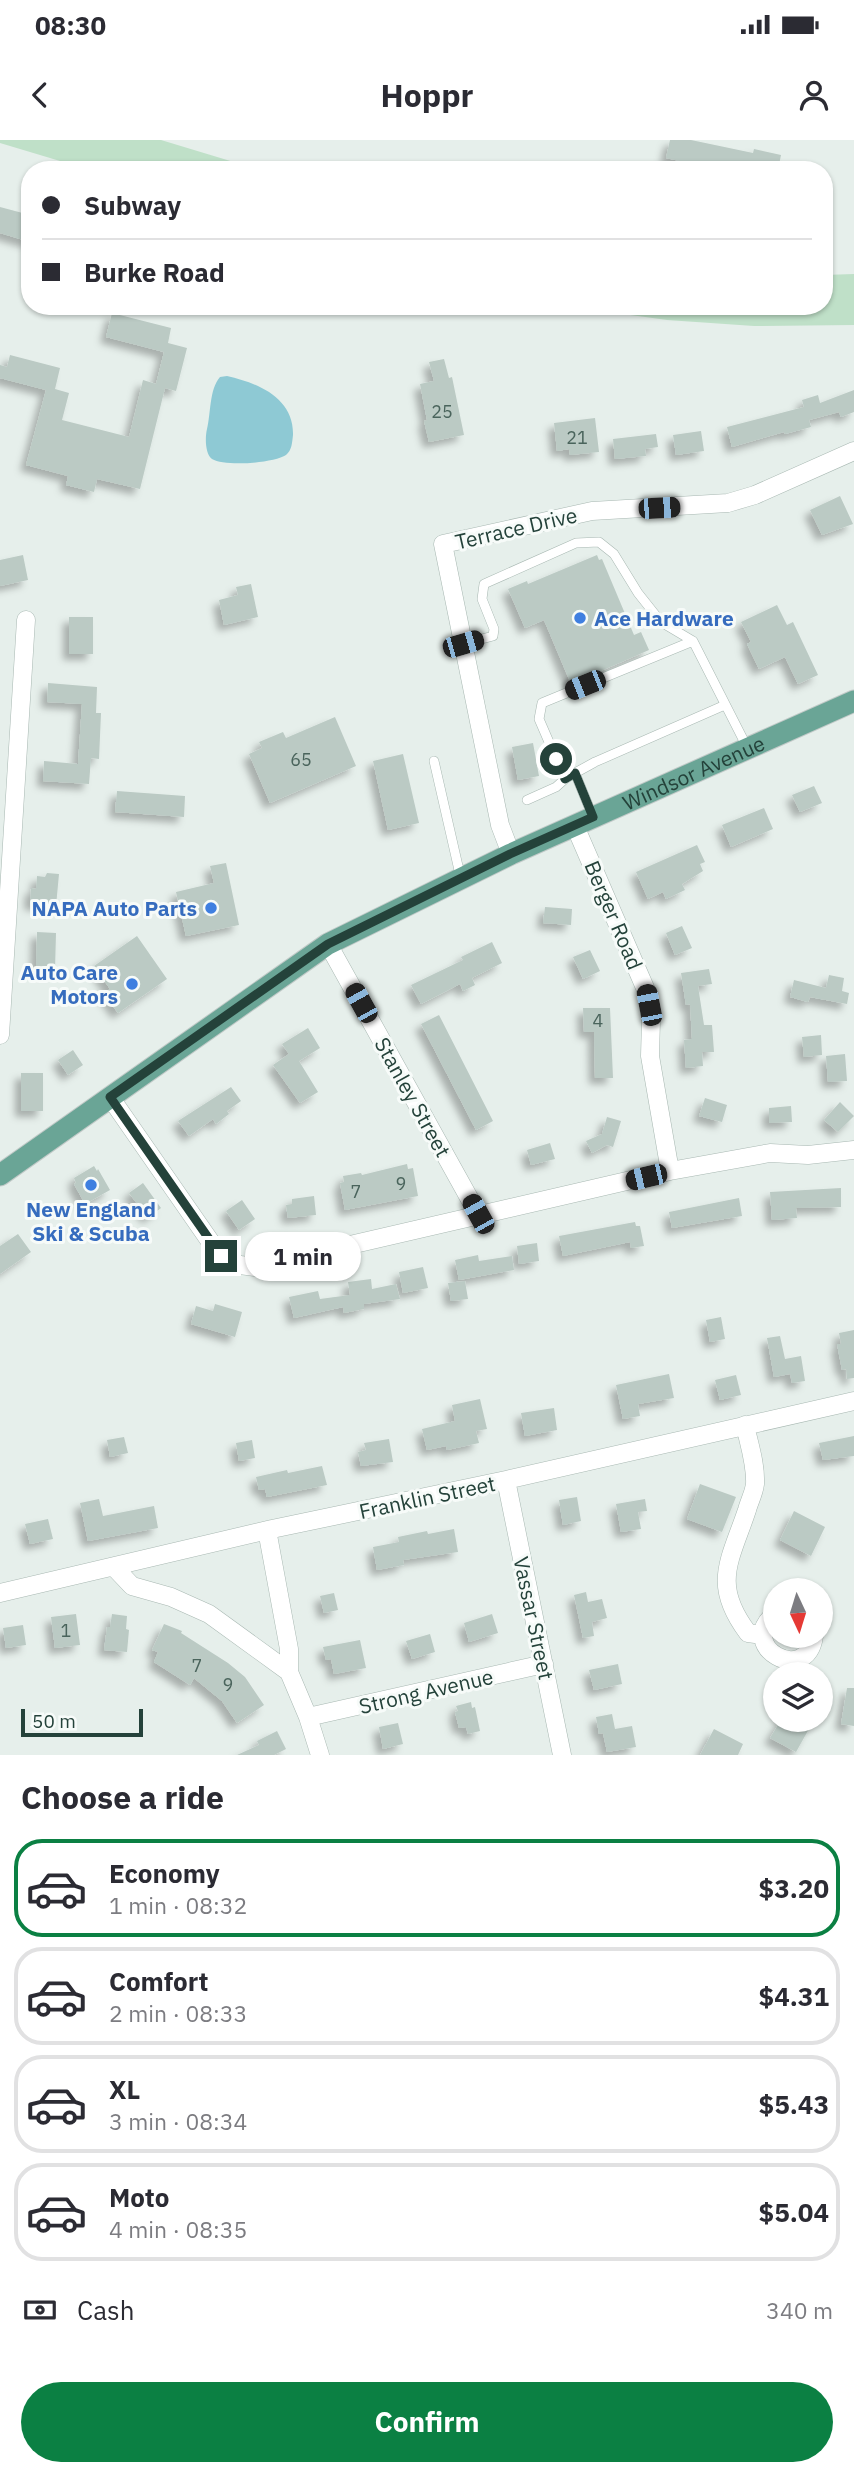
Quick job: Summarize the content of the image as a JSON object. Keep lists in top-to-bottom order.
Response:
{
  "streets": {
    "main road": ["Windsor Avenue"],
    "street": [
      "Terrace Drive",
      "Berger Road",
      "Stanley Street",
      "Franklin Street",
      "Vassar Street",
      "Strong Avenue"
    ]
  },
  "crossings": [
    ["Terrace Drive", "Windsor Avenue"],
    ["Windsor Avenue", "Berger Road"],
    ["Windsor Avenue", "Stanley Street"],
    ["Franklin Street", "Vassar Street"],
    ["Vassar Street", "Strong Avenue"]
  ],
  "places": [
    "Ace Hardware",
    "NAPA Auto Parts",
    "Auto Care Motors",
    "New England Ski & Scuba"
  ],
  "house_numbers": [
    "25",
    "21",
    "65",
    "4",
    "9",
    "7",
    "1",
    "7",
    "9"
  ],
  "scale_bar": "50 m",
  "north": "bottom",
  "page": {
    "status": "08:30",
    "header": "Hoppr",
    "banner": ["Subway", "Burke Road"],
    "bubble": "1 min",
    "scale": "50 m",
    "heading": "Choose a ride",
    "list": [
      {
        "name": "Economy",
        "note": "1 min · 08:32",
        "value": "$3.20"
      },
      {
        "name": "Comfort",
        "note": "2 min · 08:33",
        "value": "$4.31"
      },
      {
        "name": "XL",
        "note": "3 min · 08:34",
        "value": "$5.43"
      },
      {
        "name": "Moto",
        "note": "4 min · 08:35",
        "value": "$5.04"
      }
    ],
    "pay": ["Cash", "340 m"],
    "buttons": "Confirm"
  }
}
